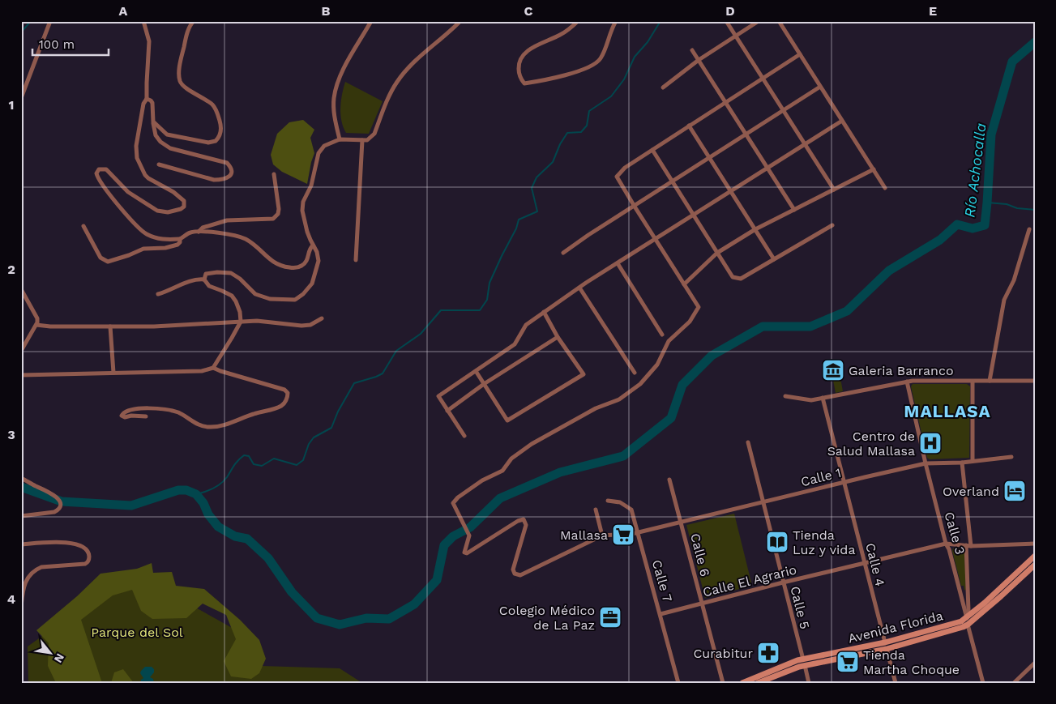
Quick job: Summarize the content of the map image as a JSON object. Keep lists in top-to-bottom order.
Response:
{
  "streets": {
    "main road": ["Avenida Florida"],
    "street": [
      "Calle 1",
      "Calle 3",
      "Calle 6",
      "Calle 4",
      "Calle 7",
      "Calle El Agrario",
      "Calle 5"
    ]
  },
  "crossings": [
    ["Calle 1", "Calle 3"],
    ["Calle 1", "Calle 6"],
    ["Calle 1", "Calle 4"],
    ["Calle 1", "Calle 7"],
    ["Calle 1", "Calle 5"],
    ["Calle 3", "Calle El Agrario"],
    ["Calle 3", "Avenida Florida"],
    ["Calle 6", "Calle El Agrario"],
    ["Calle 4", "Calle El Agrario"],
    ["Calle 4", "Avenida Florida"],
    ["Calle 7", "Calle El Agrario"],
    ["Calle El Agrario", "Calle 5"],
    ["Calle 5", "Avenida Florida"]
  ],
  "districts": ["MALLASA"],
  "water": ["Río Achocalla"],
  "parks": ["Parque del Sol"],
  "places": {
    "museum": ["Galeria Barranco"],
    "hospital": ["Centro de Salud Mallasa"],
    "hotel": ["Overland"],
    "supermarket": ["Mallasa", "Tienda Martha Choque"],
    "library": ["Tienda Luz y vida"],
    "office": ["Colegio Médico de La Paz"],
    "pharmacy": ["Curabitur"]
  },
  "scale_bar": "100 m",
  "north": "bottom right",
  "grid": {
    "columns": [
      "A",
      "B",
      "C",
      "D",
      "E"
    ],
    "rows": [
      "1",
      "2",
      "3",
      "4"
    ]
  }
}
